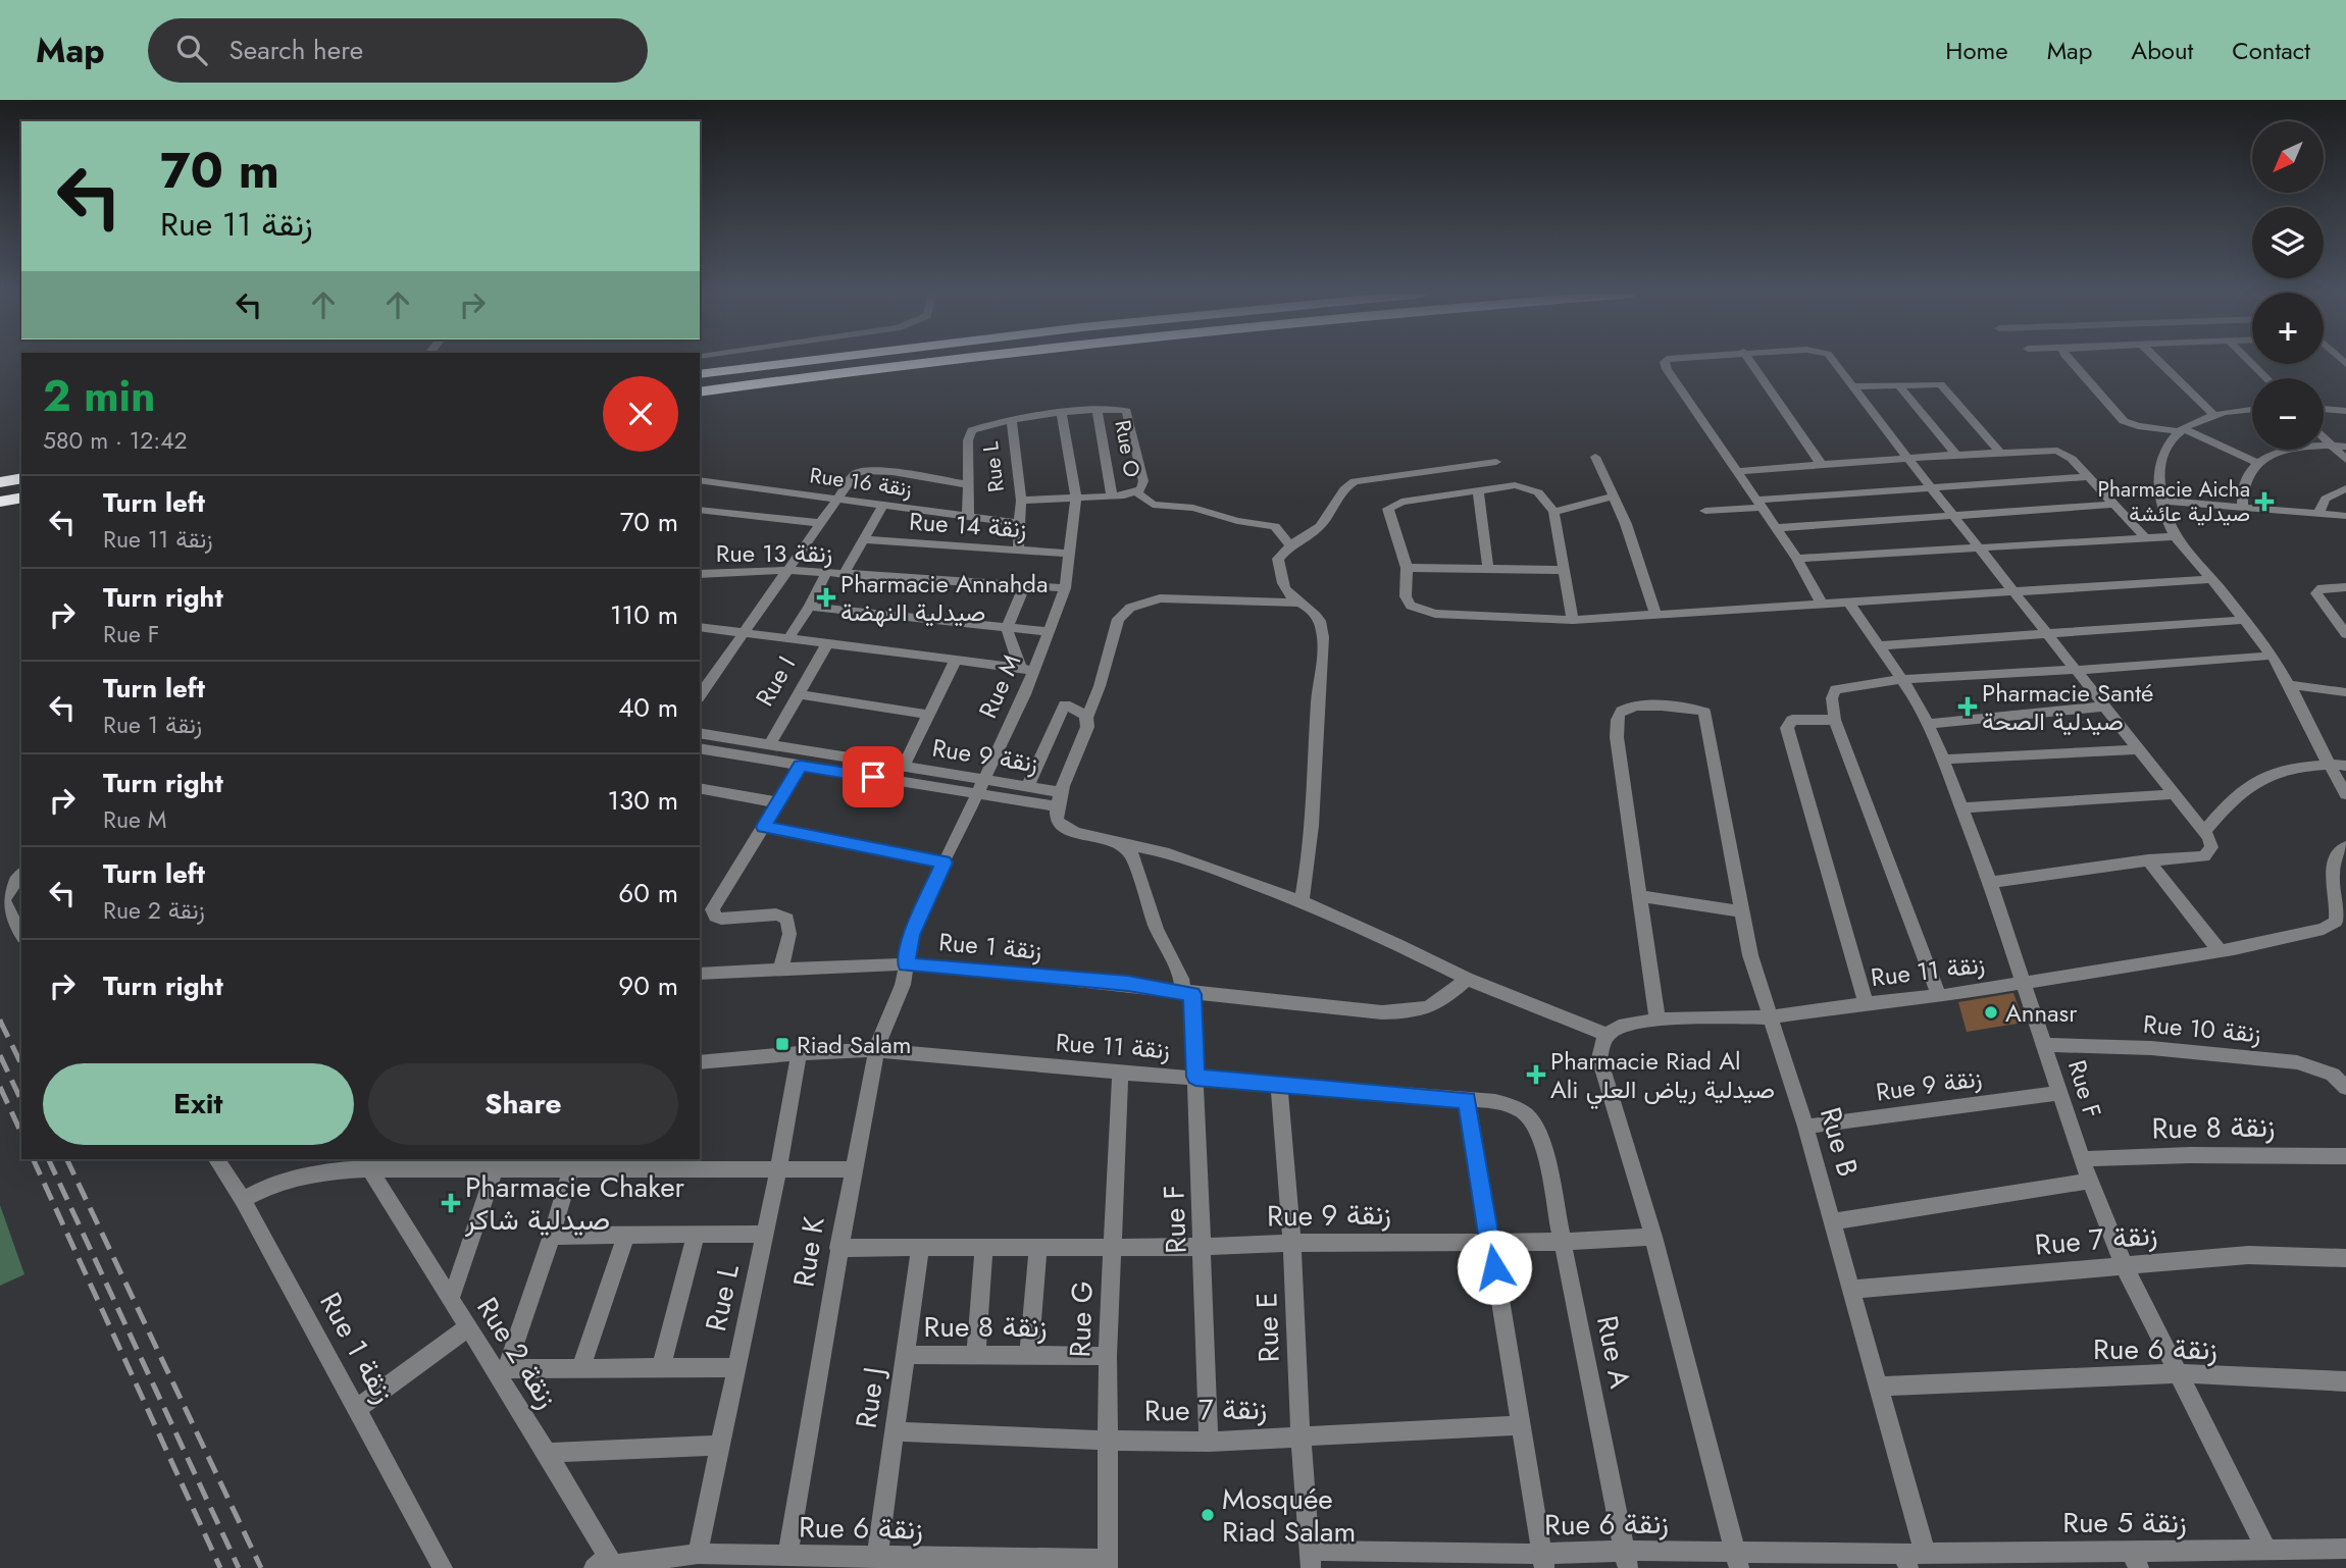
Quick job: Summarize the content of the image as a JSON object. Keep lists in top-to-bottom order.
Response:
{
  "streets": {
    "street": [
      "Rue O",
      "Rue L",
      "Rue 16 زنقة",
      "Rue 14 زنقة",
      "Rue 13 زنقة",
      "Rue I",
      "Rue M",
      "Rue 9 زنقة",
      "Rue 1 زنقة",
      "Rue 11 زنقة",
      "Rue 10 زنقة",
      "Rue F",
      "Rue 8 زنقة",
      "Rue B",
      "Rue 7 زنقة",
      "Rue K",
      "Rue G",
      "Rue E",
      "Rue 6 زنقة",
      "Rue A",
      "Rue 2 زنقة",
      "Rue J",
      "Rue 5 زنقة"
    ]
  },
  "crossings": [
    ["Rue L", "Rue 16 زنقة"],
    ["Rue L", "Rue 14 زنقة"],
    ["Rue L", "Rue 11 زنقة"],
    ["Rue L", "Rue 6 زنقة"],
    ["Rue 14 زنقة", "Rue M"],
    ["Rue 13 زنقة", "Rue M"],
    ["Rue I", "Rue 9 زنقة"],
    ["Rue M", "Rue 9 زنقة"],
    ["Rue M", "Rue 1 زنقة"],
    ["Rue M", "Rue K"],
    ["Rue 9 زنقة", "Rue F"],
    ["Rue 9 زنقة", "Rue B"],
    ["Rue 9 زنقة", "Rue K"],
    ["Rue 9 زنقة", "Rue G"],
    ["Rue 9 زنقة", "Rue E"],
    ["Rue 9 زنقة", "Rue A"],
    ["Rue 9 زنقة", "Rue J"],
    ["Rue 1 زنقة", "Rue F"],
    ["Rue 1 زنقة", "Rue K"],
    ["Rue 11 زنقة", "Rue F"],
    ["Rue 11 زنقة", "Rue B"],
    ["Rue 11 زنقة", "Rue K"],
    ["Rue 11 زنقة", "Rue G"],
    ["Rue 11 زنقة", "Rue E"],
    ["Rue 11 زنقة", "Rue A"],
    ["Rue 10 زنقة", "Rue F"],
    ["Rue F", "Rue 8 زنقة"],
    ["Rue F", "Rue 7 زنقة"],
    ["Rue F", "Rue 6 زنقة"],
    ["Rue F", "Rue 5 زنقة"],
    ["Rue 8 زنقة", "Rue G"],
    ["Rue 8 زنقة", "Rue J"],
    ["Rue B", "Rue 7 زنقة"],
    ["Rue B", "Rue 6 زنقة"],
    ["Rue B", "Rue 5 زنقة"],
    ["Rue 7 زنقة", "Rue G"],
    ["Rue 7 زنقة", "Rue E"],
    ["Rue 7 زنقة", "Rue J"],
    ["Rue K", "Rue 6 زنقة"],
    ["Rue G", "Rue 6 زنقة"],
    ["Rue E", "Rue 6 زنقة"],
    ["Rue 6 زنقة", "Rue A"],
    ["Rue 6 زنقة", "Rue 2 زنقة"],
    ["Rue 6 زنقة", "Rue J"],
    ["Rue 6 زنقة", "Rue 5 زنقة"]
  ],
  "places": {
    "health": [
      "Pharmacie Aicha صيدلية عائشة",
      "Pharmacie Annahda صيدلية النهضة",
      "Pharmacie Santé صيدلية الصحة",
      "Pharmacie Riad Al Ali صيدلية رياض العلي",
      "Pharmacie Chaker صيدلية شاكر"
    ],
    "other": ["Annasr", "Mosquée Riad Salam"],
    "transit": ["Riad Salam"]
  },
  "north": "bottom left",
  "page": {
    "header": "Map",
    "search": "Search here",
    "nav": [
      "Home",
      "Map",
      "About",
      "Contact"
    ],
    "map_buttons": ["+", "−"],
    "turn": ["70 m", "Rue 11 زنقة"],
    "heading": ["2 min", "580 m · 12:42"],
    "list": [
      {
        "name": "Turn left",
        "note": "Rue 11 زنقة",
        "value": "70 m"
      },
      {
        "name": "Turn right",
        "note": "Rue F",
        "value": "110 m"
      },
      {
        "name": "Turn left",
        "note": "Rue 1 زنقة",
        "value": "40 m"
      },
      {
        "name": "Turn right",
        "note": "Rue M",
        "value": "130 m"
      },
      {
        "name": "Turn left",
        "note": "Rue 2 زنقة",
        "value": "60 m"
      },
      {
        "name": "Turn right",
        "value": "90 m"
      }
    ],
    "buttons": ["Exit", "Share"]
  }
}
